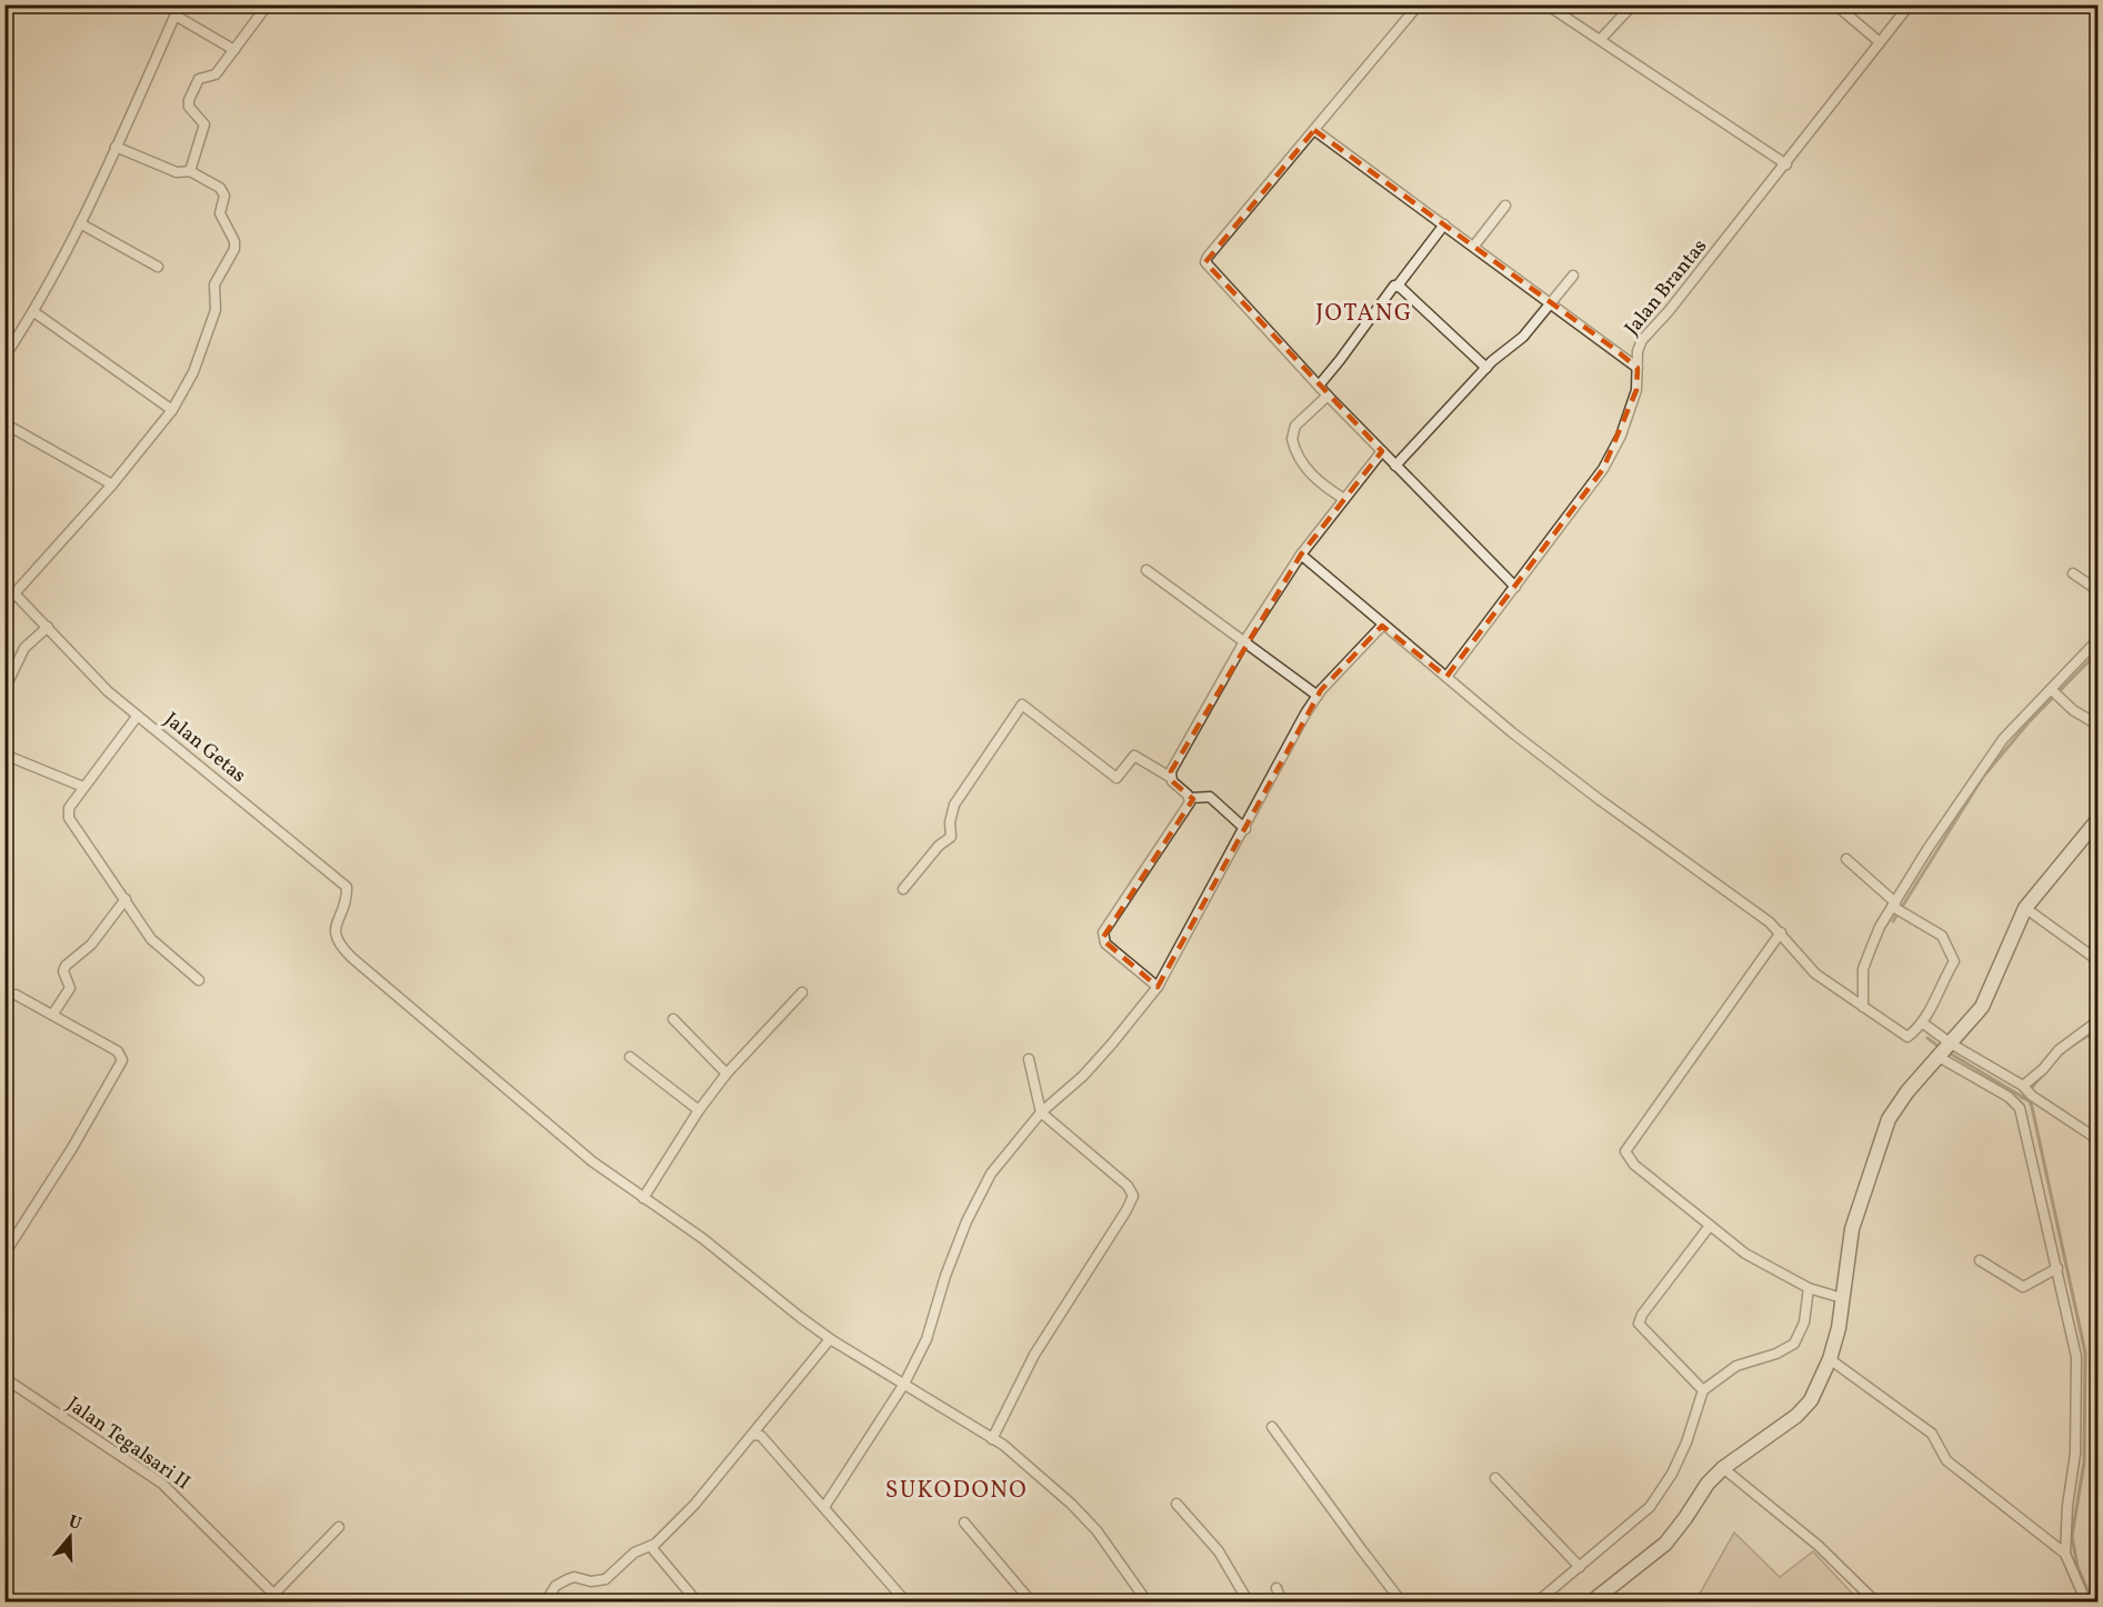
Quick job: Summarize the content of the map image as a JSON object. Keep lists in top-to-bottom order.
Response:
{
  "streets": {
    "street": ["Jalan Brantas", "Jalan Getas", "Jalan Tegalsari II"]
  },
  "districts": ["JOTANG", "SUKODONO"],
  "north": "top"
}
